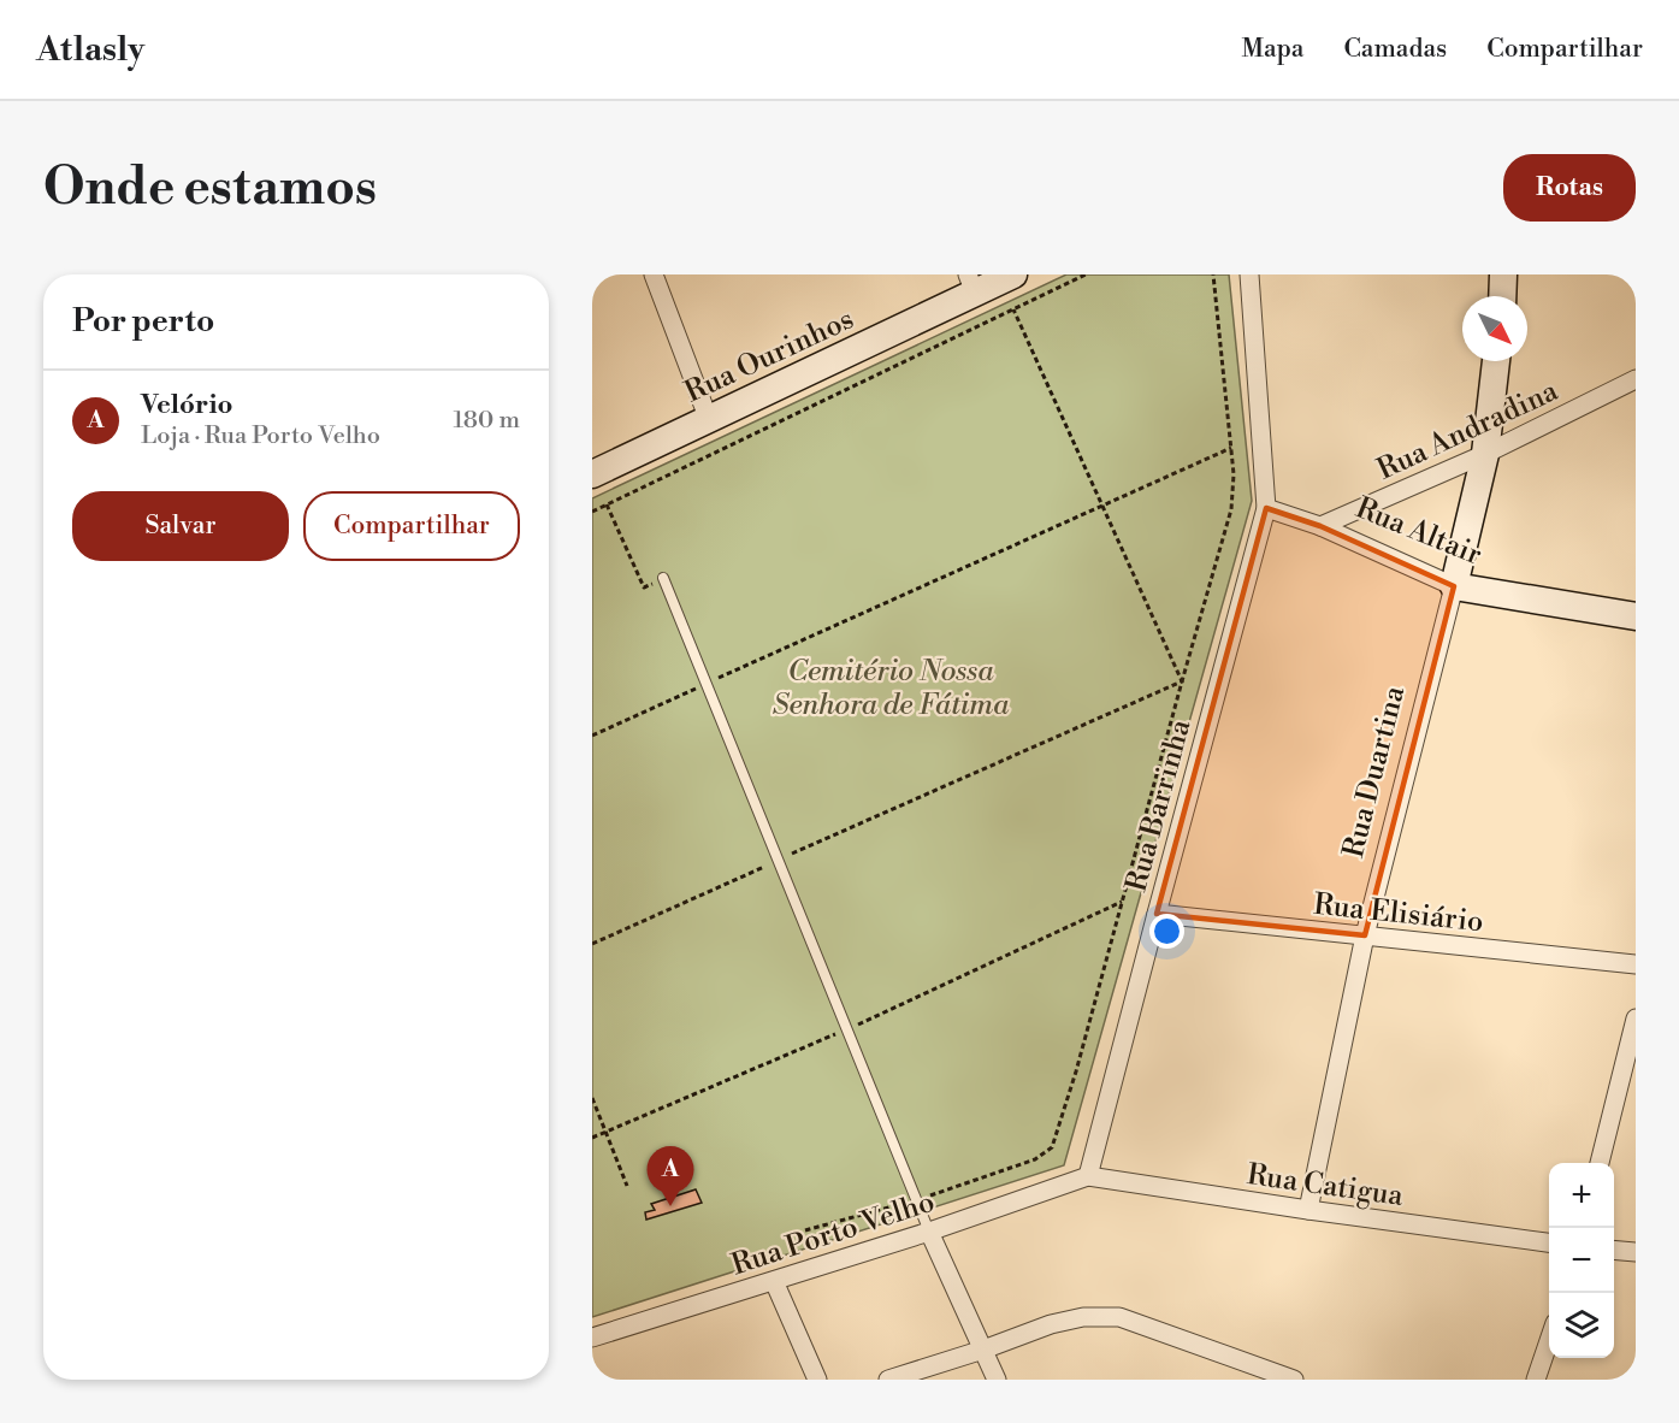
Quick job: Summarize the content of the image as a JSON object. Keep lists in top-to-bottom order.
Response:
{
  "streets": {
    "street": [
      "Rua Ourinhos",
      "Rua Andradina",
      "Rua Altair",
      "Rua Duartina",
      "Rua Barrinha",
      "Rua Elisiário",
      "Rua Catigua",
      "Rua Porto Velho"
    ]
  },
  "crossings": [
    ["Rua Andradina", "Rua Altair"],
    ["Rua Andradina", "Rua Duartina"],
    ["Rua Altair", "Rua Duartina"],
    ["Rua Altair", "Rua Barrinha"],
    ["Rua Duartina", "Rua Elisiário"],
    ["Rua Duartina", "Rua Catigua"],
    ["Rua Barrinha", "Rua Elisiário"],
    ["Rua Barrinha", "Rua Catigua"],
    ["Rua Barrinha", "Rua Porto Velho"],
    ["Rua Catigua", "Rua Porto Velho"]
  ],
  "parks": ["Cemitério Nossa Senhora de Fátima"],
  "north": "bottom right",
  "page": {
    "header": "Atlasly",
    "nav": ["Mapa", "Camadas", "Compartilhar"],
    "buttons": [
      "Rotas",
      ["Salvar", "Compartilhar"]
    ],
    "title": "Onde estamos",
    "heading": "Por perto",
    "list": [
      {
        "mark": "A",
        "name": "Velório",
        "note": "Loja · Rua Porto Velho",
        "value": "180 m"
      }
    ],
    "pins": "A",
    "map_buttons": ["+", "−"]
  }
}
